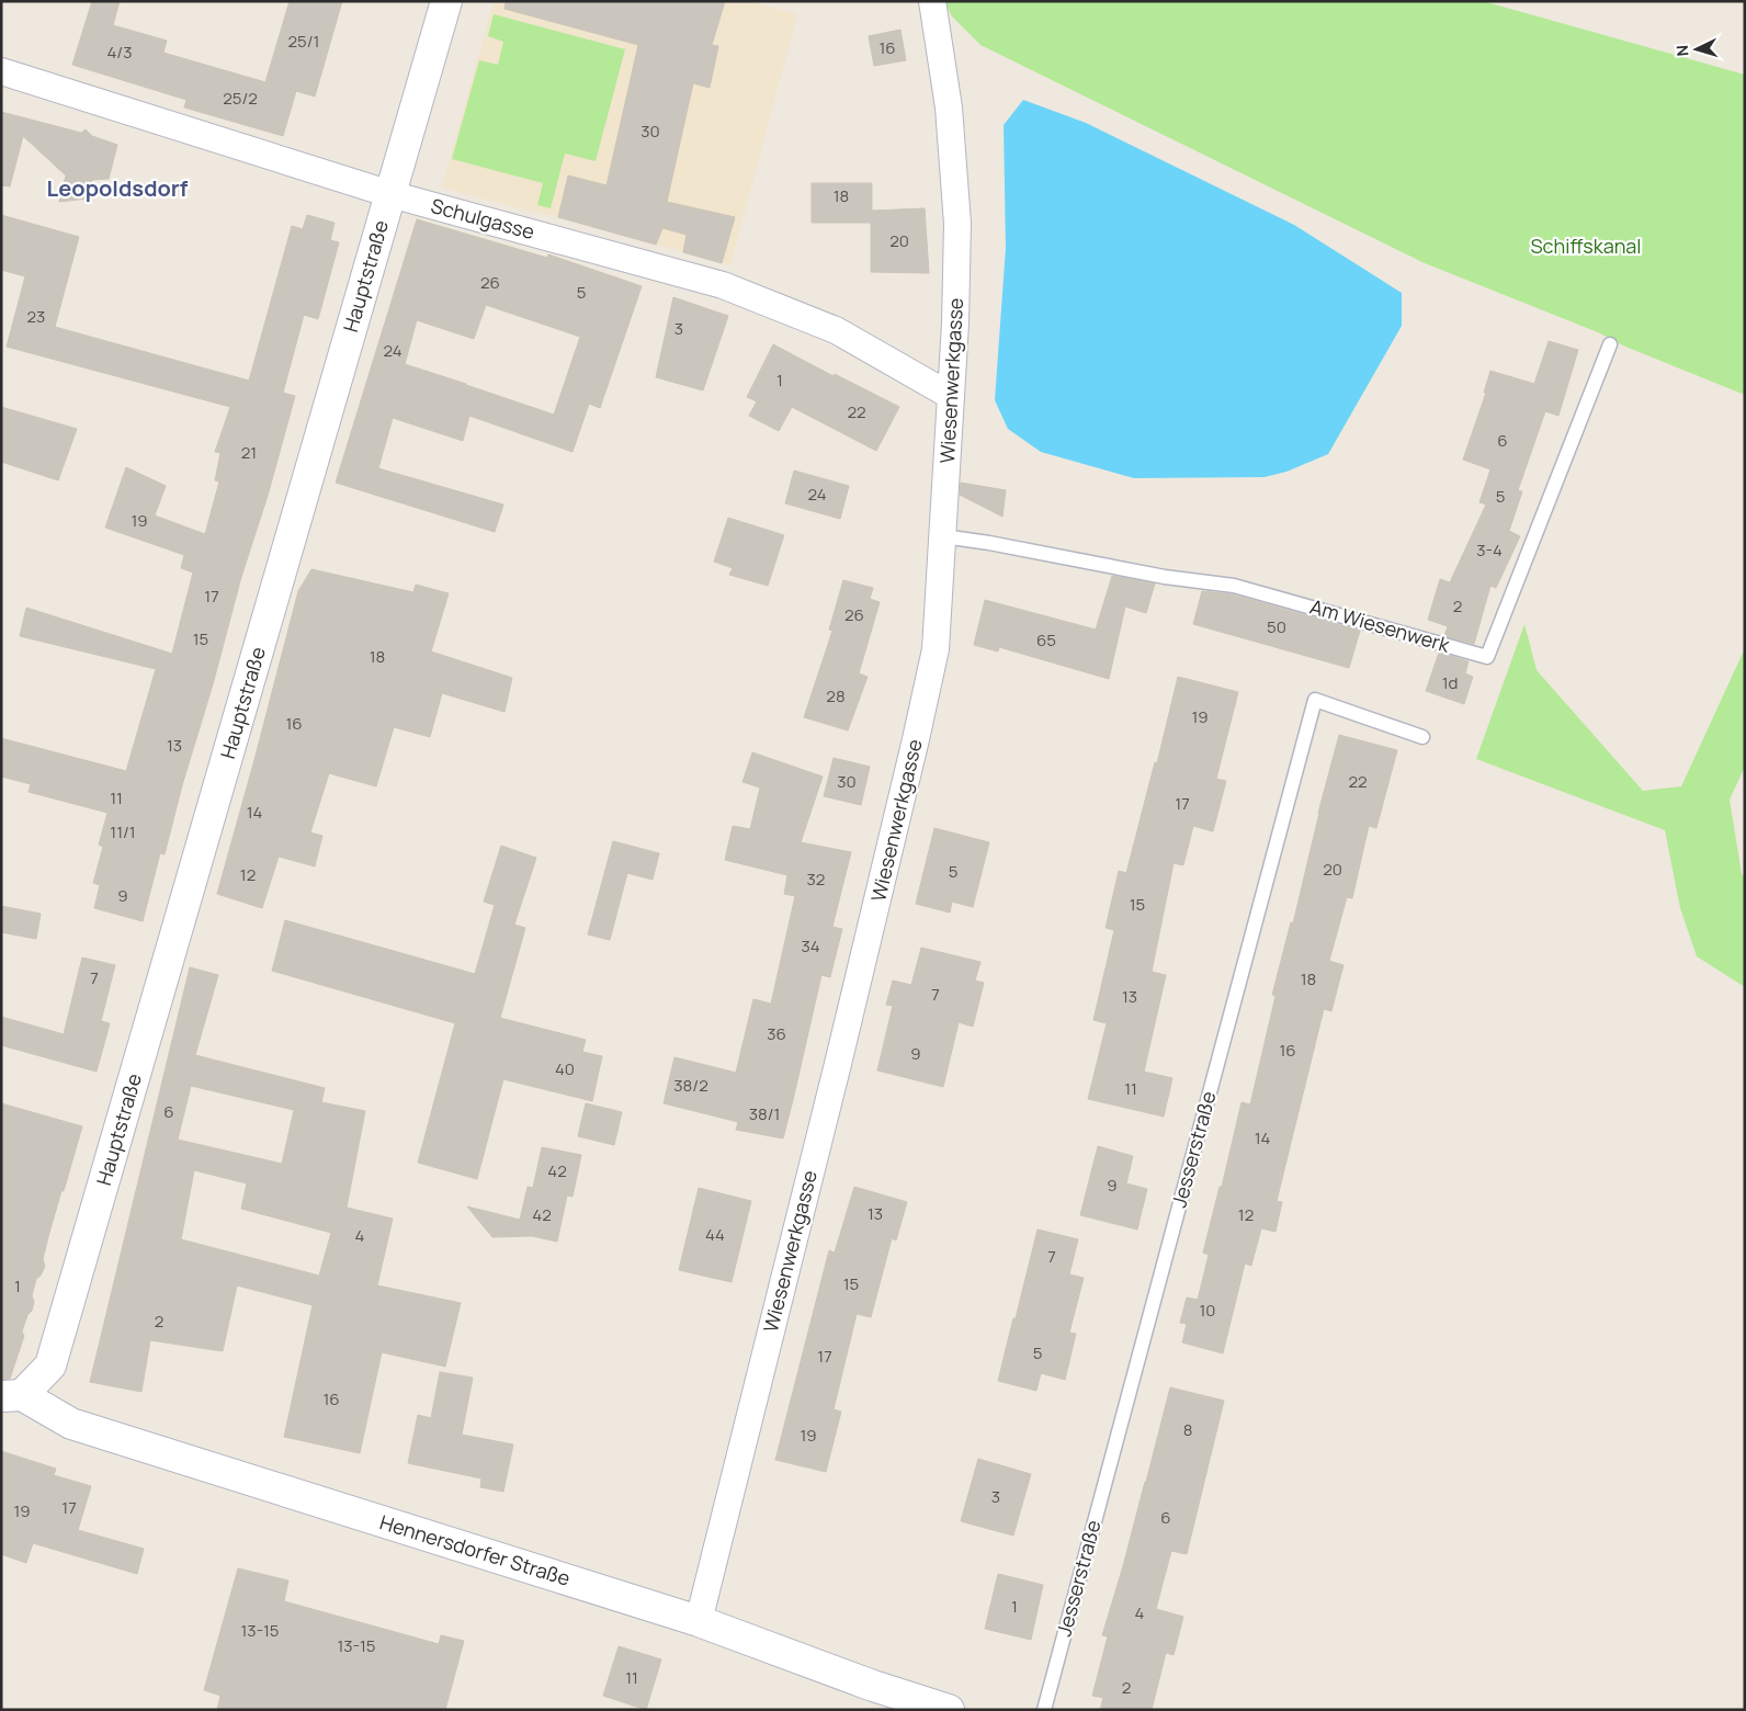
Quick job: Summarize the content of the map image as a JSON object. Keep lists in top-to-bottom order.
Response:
{
  "streets": {
    "street": [
      "Schulgasse",
      "Hauptstraße",
      "Wiesenwerkgasse",
      "Hennersdorfer Straße"
    ],
    "lane": ["Am Wiesenwerk", "Jesserstraße"]
  },
  "crossings": [
    ["Schulgasse", "Hauptstraße"],
    ["Schulgasse", "Wiesenwerkgasse"],
    ["Hauptstraße", "Hennersdorfer Straße"],
    ["Wiesenwerkgasse", "Am Wiesenwerk"],
    ["Wiesenwerkgasse", "Hennersdorfer Straße"]
  ],
  "districts": ["Leopoldsdorf"],
  "parks": ["Schiffskanal"],
  "house_numbers": [
    "25/1",
    "16",
    "4/3",
    "25/2",
    "30",
    "18",
    "20",
    "26",
    "5",
    "23",
    "3",
    "24",
    "1",
    "22",
    "6",
    "21",
    "24",
    "5",
    "19",
    "3-4",
    "17",
    "2",
    "26",
    "50",
    "15",
    "65",
    "18",
    "1d",
    "28",
    "19",
    "16",
    "13",
    "30",
    "22",
    "11",
    "17",
    "14",
    "11/1",
    "20",
    "5",
    "12",
    "32",
    "9",
    "15",
    "34",
    "7",
    "18",
    "7",
    "13",
    "36",
    "16",
    "9",
    "40",
    "38/2",
    "11",
    "6",
    "38/1",
    "14",
    "42",
    "9",
    "13",
    "42",
    "12",
    "44",
    "4",
    "7",
    "15",
    "1",
    "10",
    "2",
    "5",
    "17",
    "16",
    "8",
    "19",
    "3",
    "17",
    "19",
    "6",
    "1",
    "4",
    "13-15",
    "13-15",
    "11",
    "2"
  ],
  "north": "left"
}
